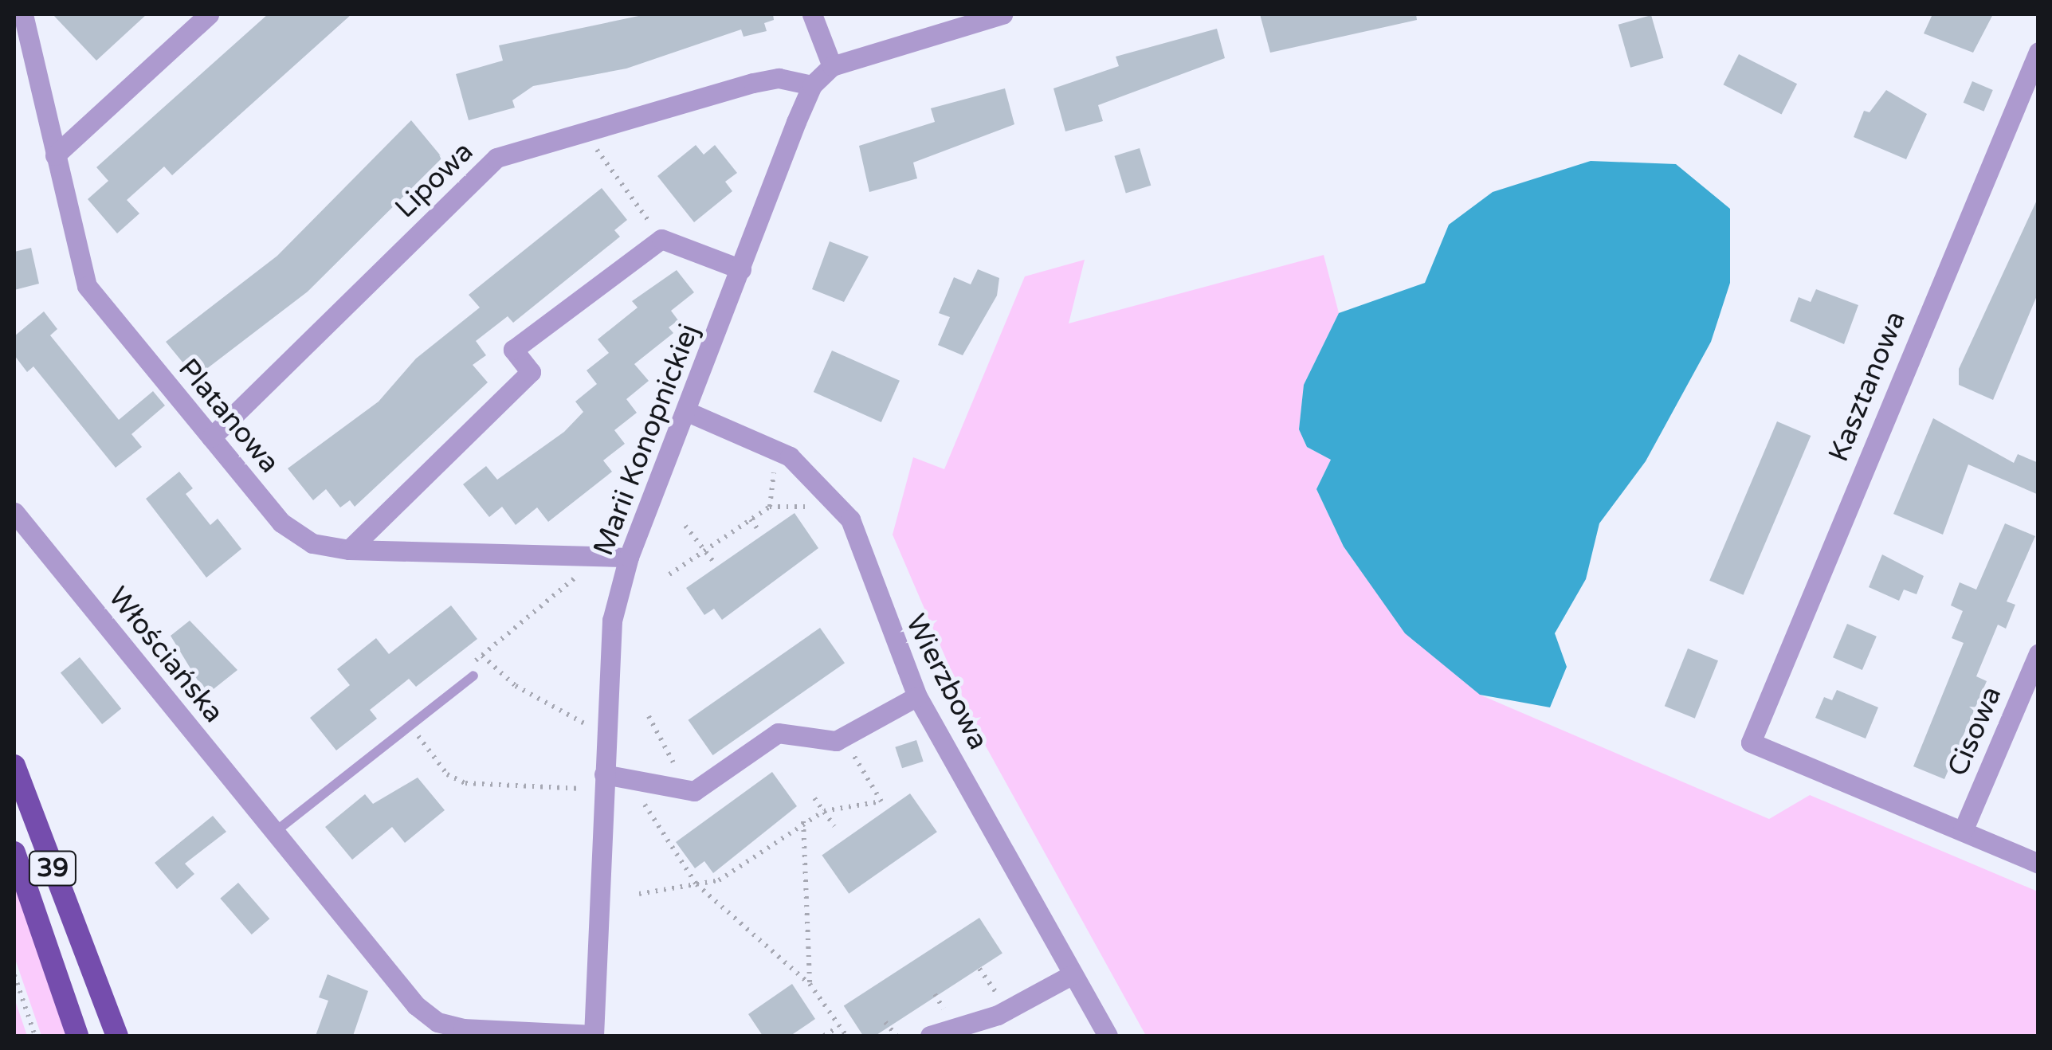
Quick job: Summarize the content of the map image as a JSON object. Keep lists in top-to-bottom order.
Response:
{
  "streets": {
    "main road": ["39"],
    "street": [
      "Lipowa",
      "Kasztanowa",
      "Platanowa",
      "Marii Konopnickiej",
      "Włościańska",
      "Wierzbowa",
      "Cisowa"
    ]
  },
  "crossings": [
    ["Lipowa", "Platanowa"],
    ["Lipowa", "Marii Konopnickiej"],
    ["Kasztanowa", "Cisowa"],
    ["Platanowa", "Marii Konopnickiej"],
    ["Marii Konopnickiej", "Włościańska"],
    ["Marii Konopnickiej", "Wierzbowa"]
  ]
}
